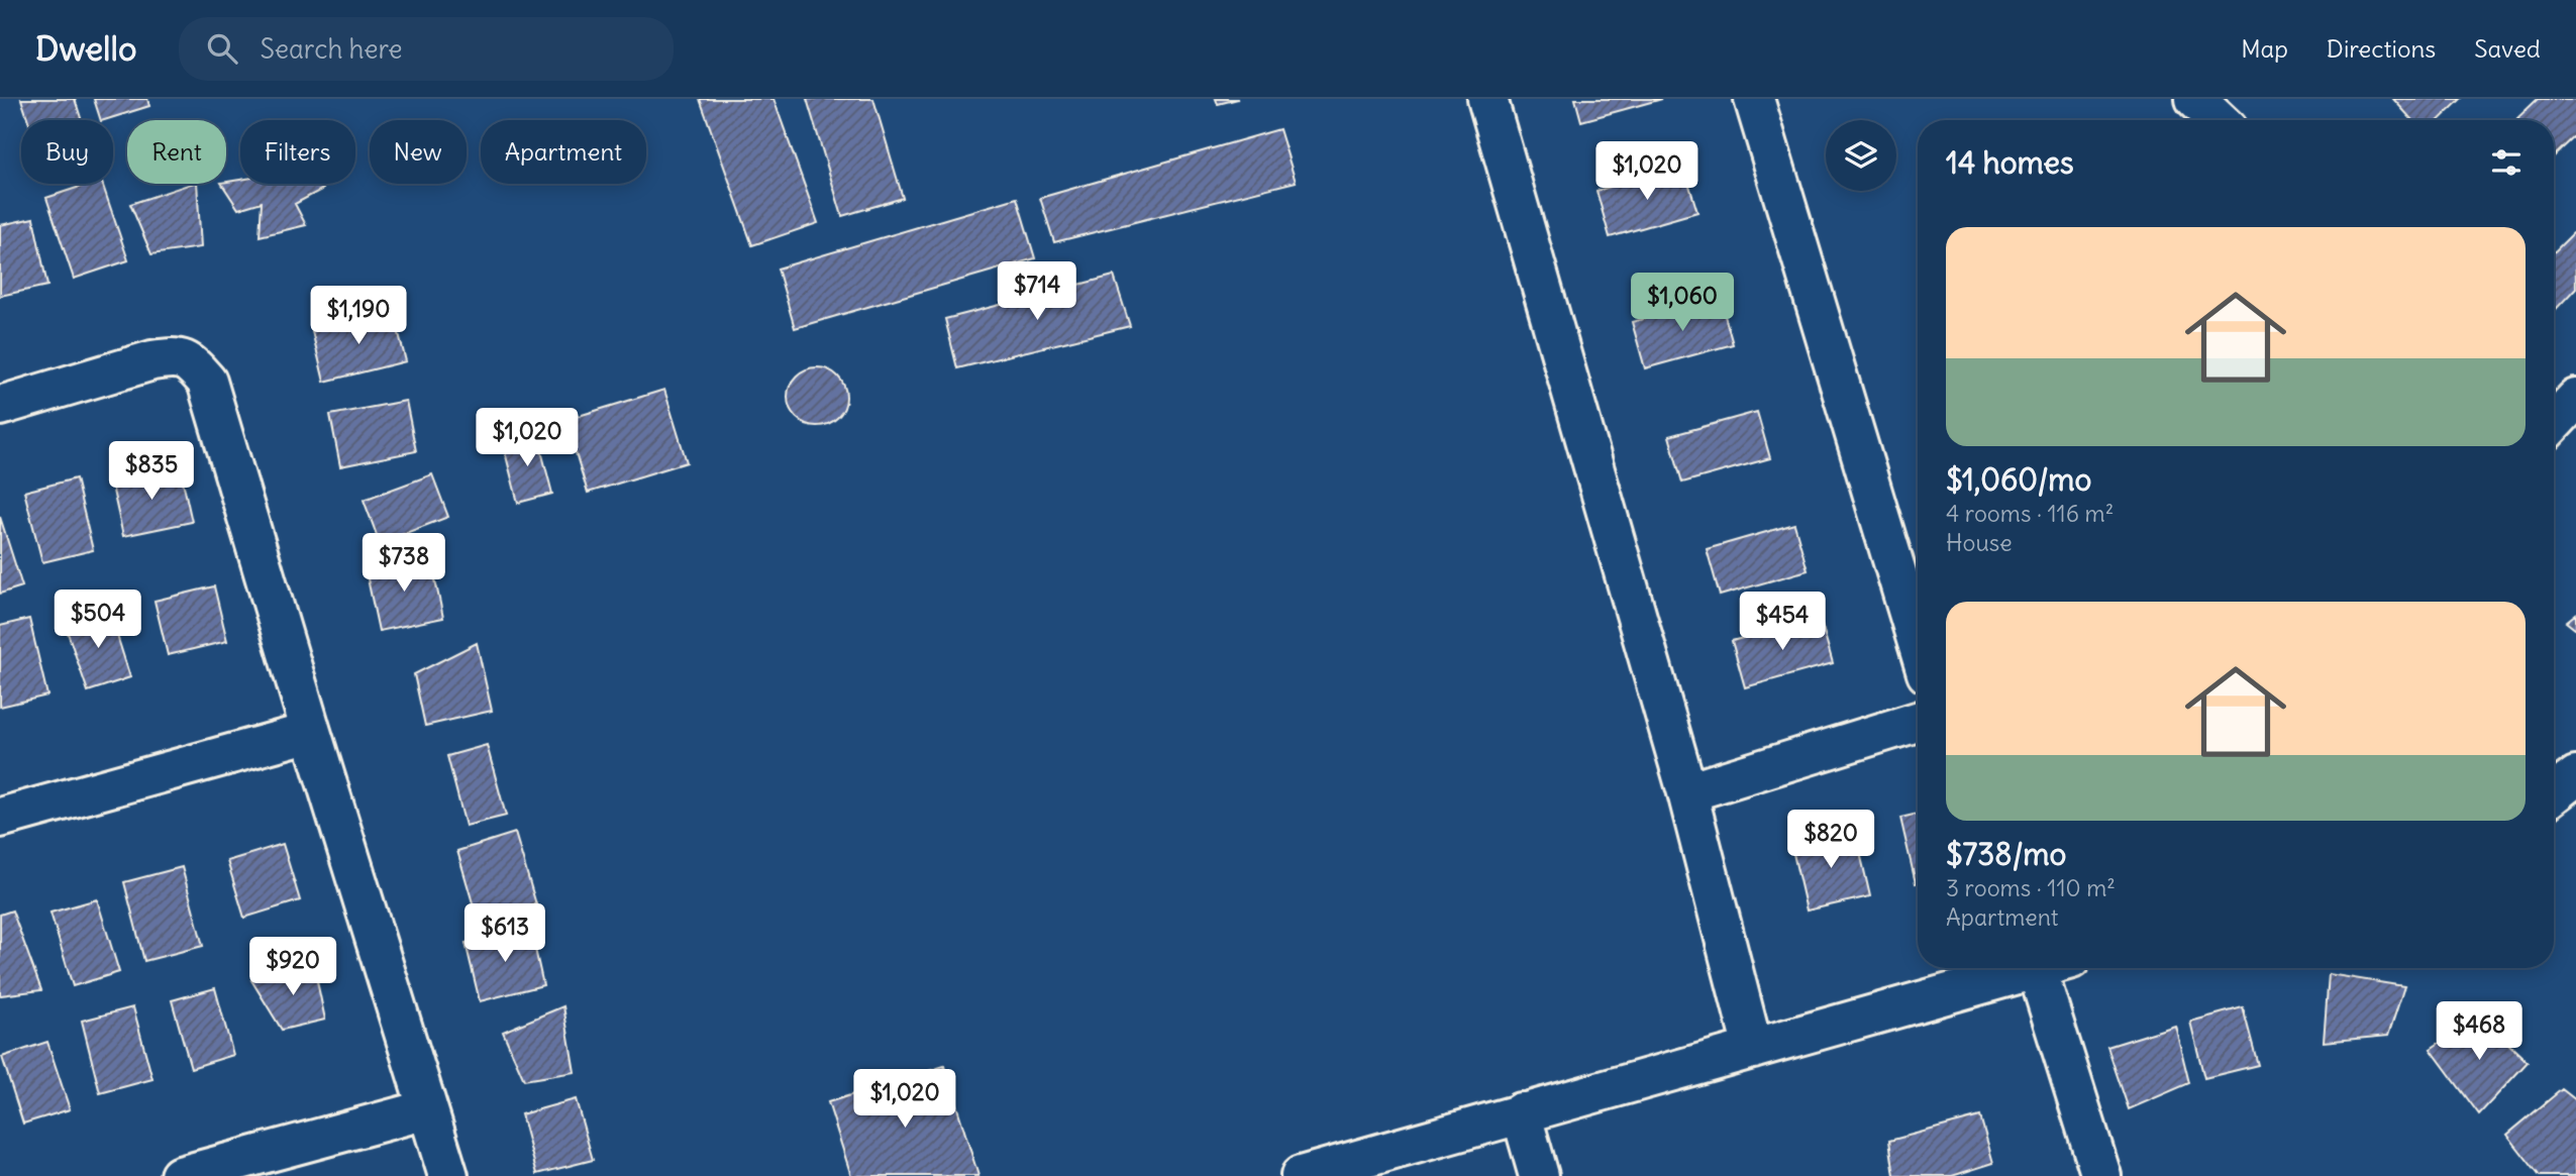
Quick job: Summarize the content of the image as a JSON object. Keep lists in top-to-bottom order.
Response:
{
  "page": {
    "header": "Dwello",
    "search": "Search here",
    "nav": ["Map", "Directions", "Saved"],
    "chip": [
      "Buy",
      "Rent",
      "Filters",
      "New",
      "Apartment"
    ],
    "heading": "14 homes",
    "price": [
      "$1,020",
      "$714",
      "$1,060",
      "$1,190",
      "$1,020",
      "$835",
      "$738",
      "$504",
      "$454",
      "$820",
      "$613",
      "$920",
      "$468",
      "$1,020"
    ],
    "list": [
      {
        "name": "$1,060/mo",
        "note": "4 rooms · 116 m² · House"
      },
      {
        "name": "$738/mo",
        "note": "3 rooms · 110 m² · Apartment"
      }
    ]
  }
}
